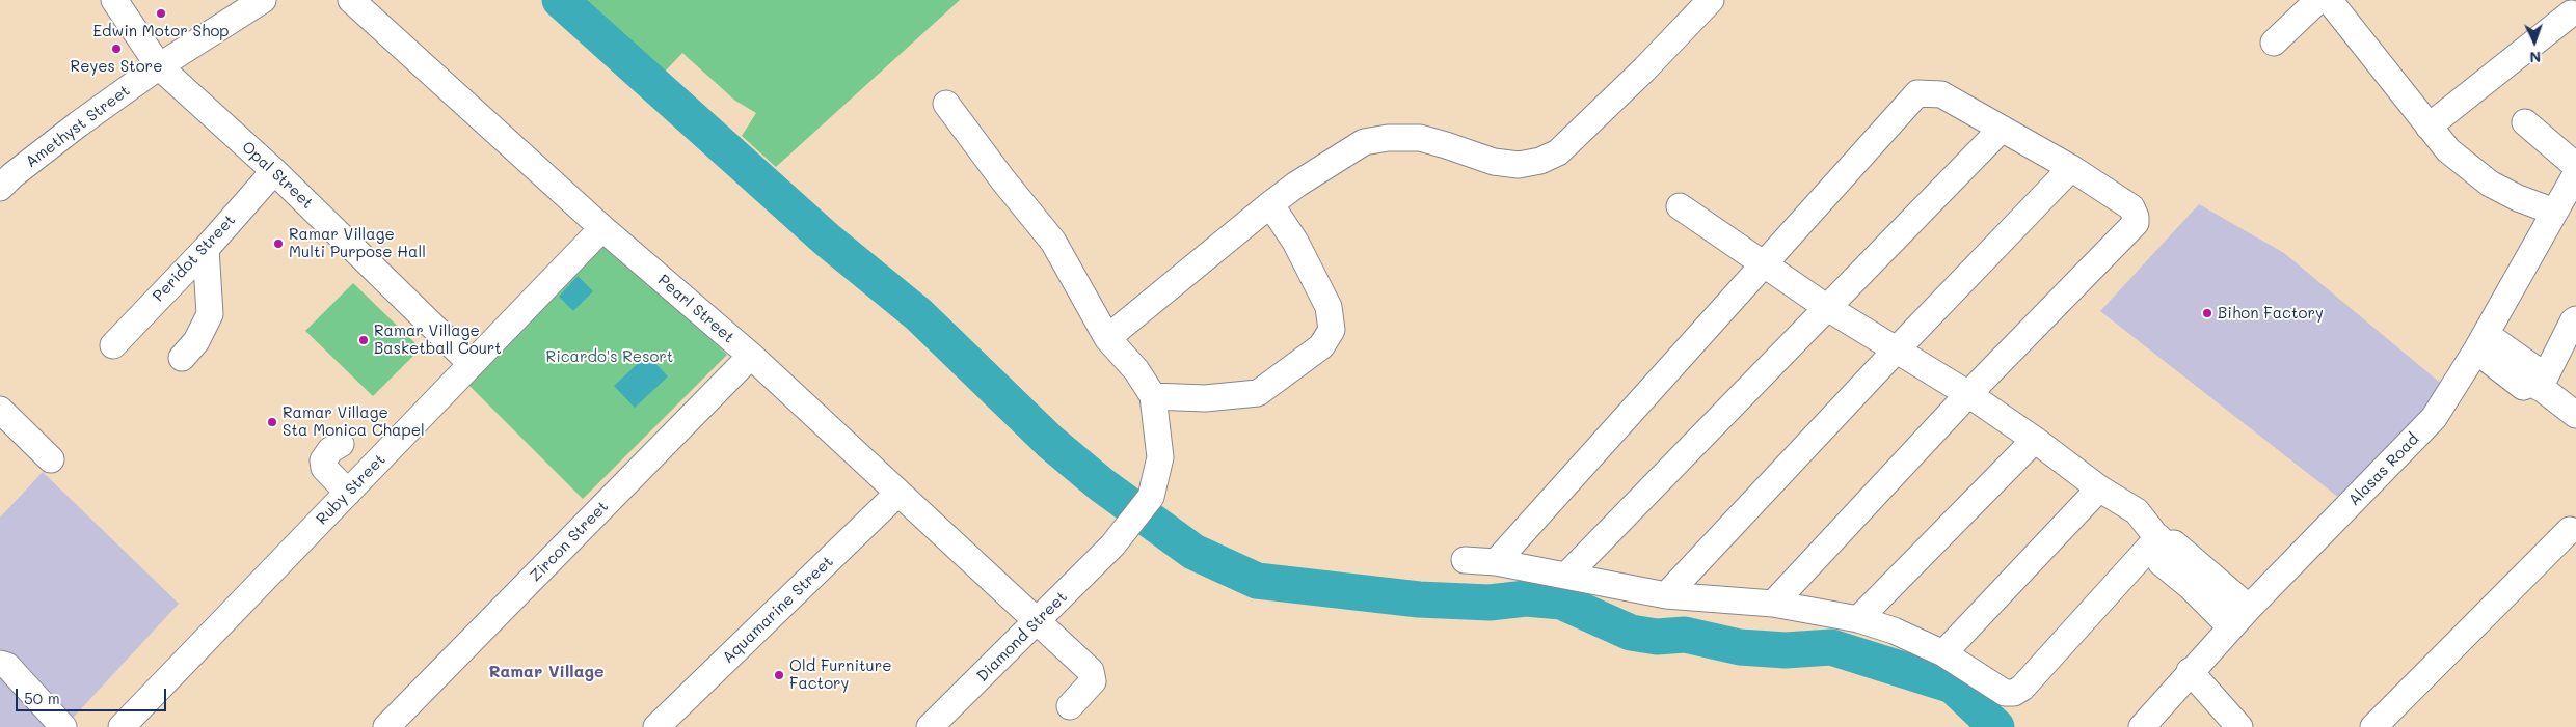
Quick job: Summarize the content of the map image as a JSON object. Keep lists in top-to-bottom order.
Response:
{
  "streets": {
    "street": [
      "Amethyst Street",
      "Opal Street",
      "Peridot Street",
      "Pearl Street",
      "Alasas Road",
      "Ruby Street",
      "Zircon Street",
      "Aquamarine Street",
      "Diamond Street"
    ]
  },
  "crossings": [
    ["Amethyst Street", "Opal Street"],
    ["Opal Street", "Peridot Street"],
    ["Opal Street", "Ruby Street"],
    ["Pearl Street", "Ruby Street"],
    ["Pearl Street", "Zircon Street"],
    ["Pearl Street", "Aquamarine Street"],
    ["Pearl Street", "Diamond Street"]
  ],
  "districts": ["Ramar Village"],
  "parks": ["Ricardo's Resort"],
  "places": [
    "Edwin Motor Shop",
    "Reyes Store",
    "Ramar Village Multi Purpose Hall",
    "Bihon Factory",
    "Ramar Village Basketball Court",
    "Ramar Village Sta Monica Chapel",
    "Old Furniture Factory"
  ],
  "scale_bar": "50 m",
  "north": "bottom"
}
